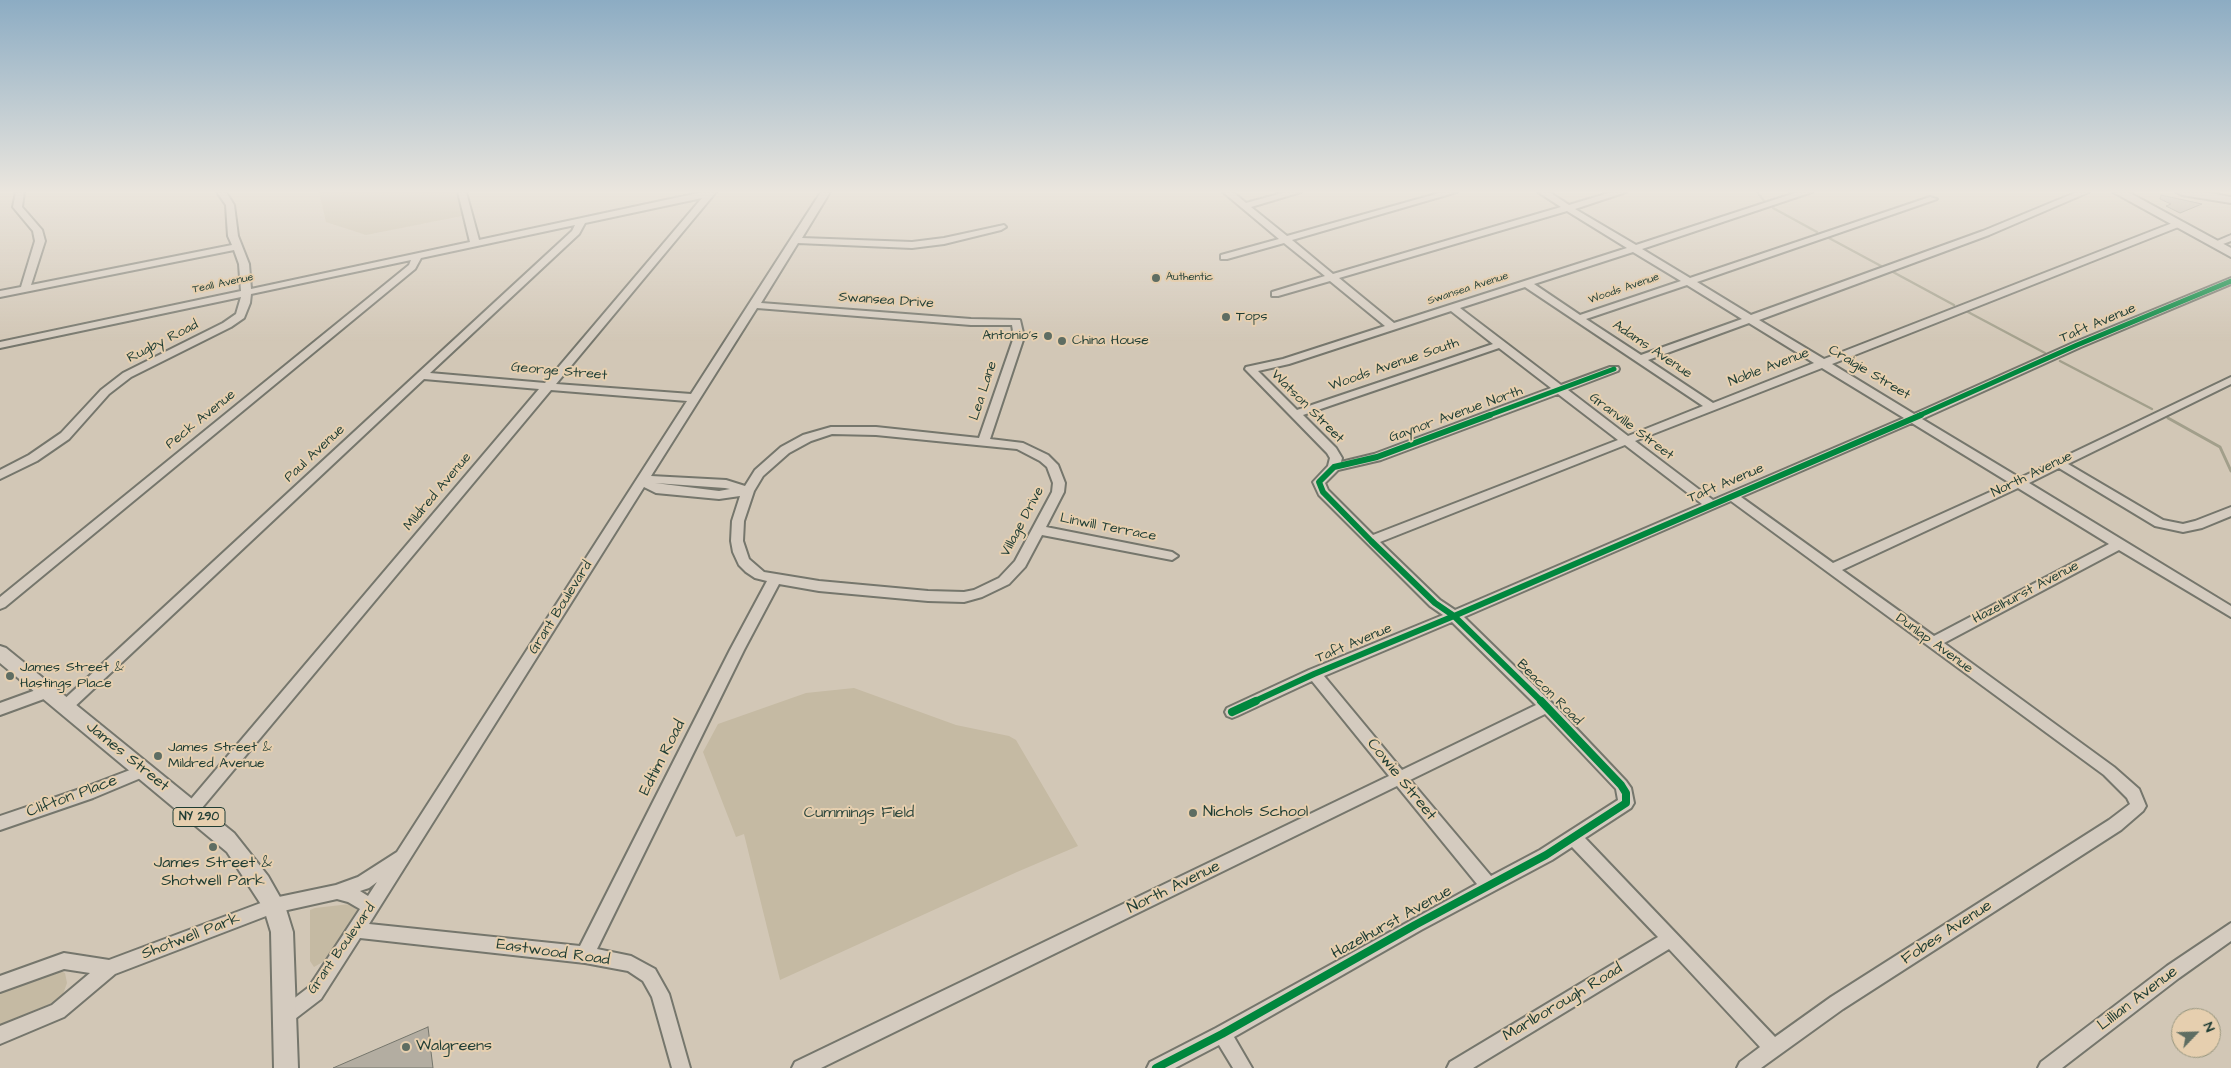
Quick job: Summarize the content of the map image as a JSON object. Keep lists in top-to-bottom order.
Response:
{
  "streets": {
    "main road": ["James Street", "NY 290"],
    "street": [
      "Teall Avenue",
      "Swansea Avenue",
      "Woods Avenue",
      "Swansea Drive",
      "Taft Avenue",
      "Rugby Road",
      "Adams Avenue",
      "Woods Avenue South",
      "Noble Avenue",
      "George Street",
      "Craigie Street",
      "Lea Lane",
      "Watson Street",
      "Gaynor Avenue North",
      "Peck Avenue",
      "Granville Street",
      "Paul Avenue",
      "North Avenue",
      "Mildred Avenue",
      "Village Drive",
      "Linwill Terrace",
      "Hazelhurst Avenue",
      "Grant Boulevard",
      "Dunlap Avenue",
      "Beacon Road",
      "Edtim Road",
      "Cowie Street",
      "Clifton Place",
      "Fobes Avenue",
      "Shotwell Park",
      "Eastwood Road",
      "Lillian Avenue",
      "Marlborough Road"
    ]
  },
  "crossings": [
    ["Teall Avenue", "Rugby Road"],
    ["Teall Avenue", "Peck Avenue"],
    ["Swansea Avenue", "Adams Avenue"],
    ["Swansea Avenue", "Craigie Street"],
    ["Swansea Avenue", "Watson Street"],
    ["Swansea Avenue", "Granville Street"],
    ["Woods Avenue", "Adams Avenue"],
    ["Woods Avenue", "Craigie Street"],
    ["Swansea Drive", "Lea Lane"],
    ["Swansea Drive", "Grant Boulevard"],
    ["Taft Avenue", "Craigie Street"],
    ["Taft Avenue", "Granville Street"],
    ["Taft Avenue", "Dunlap Avenue"],
    ["Taft Avenue", "Beacon Road"],
    ["Taft Avenue", "Cowie Street"],
    ["Adams Avenue", "Noble Avenue"],
    ["Woods Avenue South", "Watson Street"],
    ["Woods Avenue South", "Granville Street"],
    ["Noble Avenue", "Craigie Street"],
    ["Noble Avenue", "Granville Street"],
    ["Noble Avenue", "Beacon Road"],
    ["George Street", "Paul Avenue"],
    ["George Street", "Mildred Avenue"],
    ["George Street", "Grant Boulevard"],
    ["Craigie Street", "North Avenue"],
    ["Craigie Street", "Hazelhurst Avenue"],
    ["Lea Lane", "Village Drive"],
    ["Watson Street", "Gaynor Avenue North"],
    ["Watson Street", "Beacon Road"],
    ["Gaynor Avenue North", "Granville Street"],
    ["Gaynor Avenue North", "Beacon Road"],
    ["Paul Avenue", "James Street"],
    ["North Avenue", "Dunlap Avenue"],
    ["North Avenue", "Beacon Road"],
    ["North Avenue", "Cowie Street"],
    ["Mildred Avenue", "James Street"],
    ["Village Drive", "Linwill Terrace"],
    ["Village Drive", "Edtim Road"],
    ["Hazelhurst Avenue", "Dunlap Avenue"],
    ["Hazelhurst Avenue", "Beacon Road"],
    ["Hazelhurst Avenue", "Cowie Street"],
    ["Grant Boulevard", "James Street"],
    ["Grant Boulevard", "Shotwell Park"],
    ["Grant Boulevard", "Eastwood Road"],
    ["Dunlap Avenue", "Fobes Avenue"],
    ["James Street", "Clifton Place"],
    ["James Street", "Shotwell Park"],
    ["Edtim Road", "Eastwood Road"]
  ],
  "parks": ["Cummings Field"],
  "places": [
    "Authentic",
    "Tops",
    "Antonio's",
    "China House",
    "James Street & Hastings Place",
    "James Street & Mildred Avenue",
    "Nichols School",
    "James Street & Shotwell Park",
    "Walgreens"
  ],
  "north": "top right"
}
